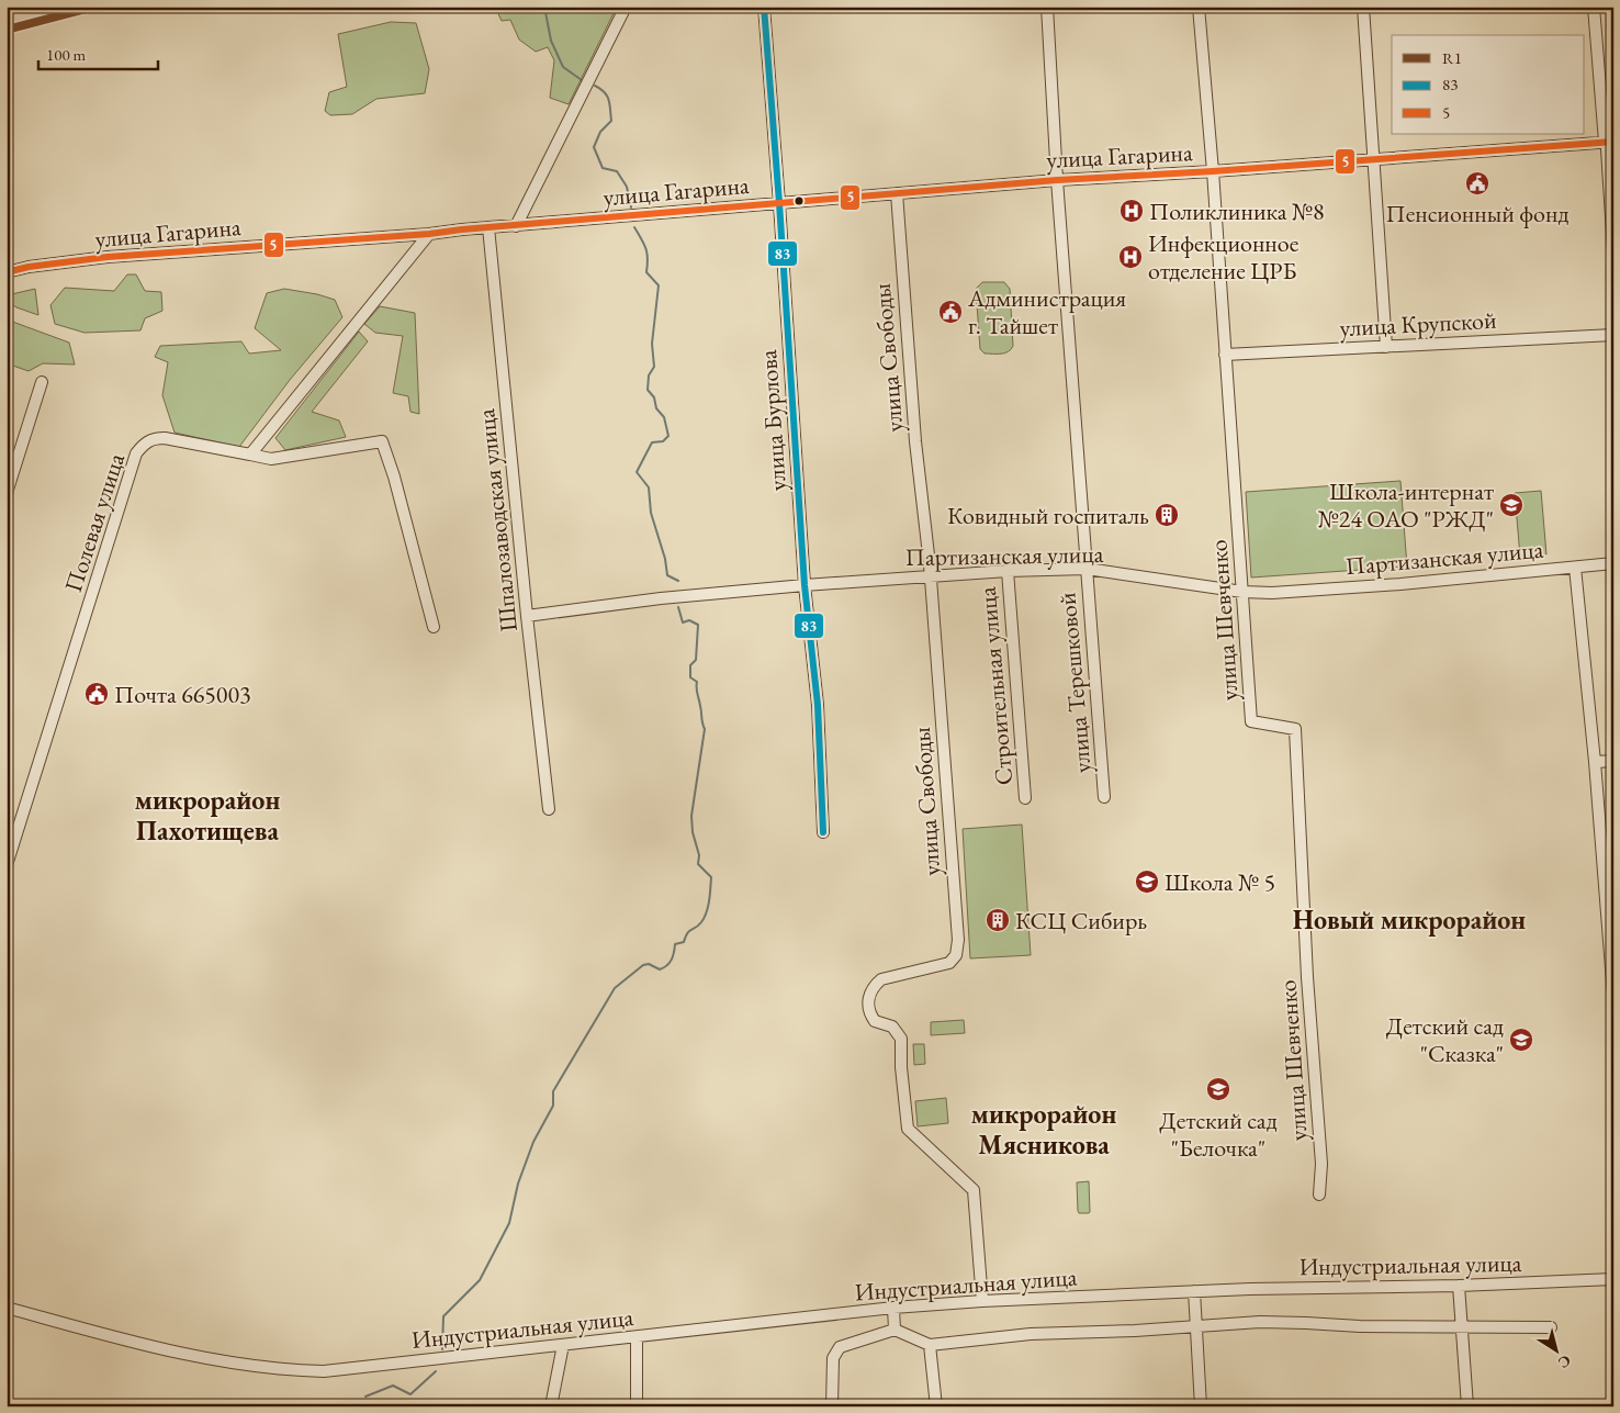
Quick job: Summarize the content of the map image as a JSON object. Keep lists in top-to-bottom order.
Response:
{
  "streets": {
    "street": [
      "улица Гагарина",
      "улица Крупской",
      "улица Свободы",
      "улица Бурлова",
      "Шпалозаводская улица",
      "Полевая улица",
      "Партизанская улица",
      "улица Шевченко",
      "улица Терешковой",
      "Строительная улица",
      "Индустриальная улица"
    ]
  },
  "crossings": [
    ["улица Гагарина", "улица Свободы"],
    ["улица Гагарина", "улица Бурлова"],
    ["улица Гагарина", "Шпалозаводская улица"],
    ["улица Гагарина", "улица Шевченко"],
    ["улица Гагарина", "улица Терешковой"],
    ["улица Крупской", "улица Шевченко"],
    ["улица Свободы", "Партизанская улица"],
    ["улица Свободы", "Индустриальная улица"],
    ["улица Бурлова", "Партизанская улица"],
    ["Шпалозаводская улица", "Партизанская улица"],
    ["Партизанская улица", "улица Шевченко"],
    ["Партизанская улица", "улица Терешковой"],
    ["Партизанская улица", "Строительная улица"]
  ],
  "districts": ["микрорайон Пахотищева", "Новый микрорайон", "микрорайон Мясникова"],
  "places": {
    "public building": ["Пенсионный фонд", "Администрация г. Тайшет", "Почта 665003"],
    "hospital": ["Поликлиника №8", "Инфекционное отделение ЦРБ"],
    "school or university": [
      "Школа-интернат №24 ОАО \"РЖД\"",
      "Школа № 5",
      "Детский сад \"Сказка\"",
      "Детский сад \"Белочка\""
    ],
    "building": ["Ковидный госпиталь", "КСЦ Сибирь"]
  },
  "lines": ["transit line R1", "transit line 83", "transit line 5"],
  "legend": ["R1", "83", "5"],
  "scale_bar": "100 m",
  "north": "bottom right"
}
